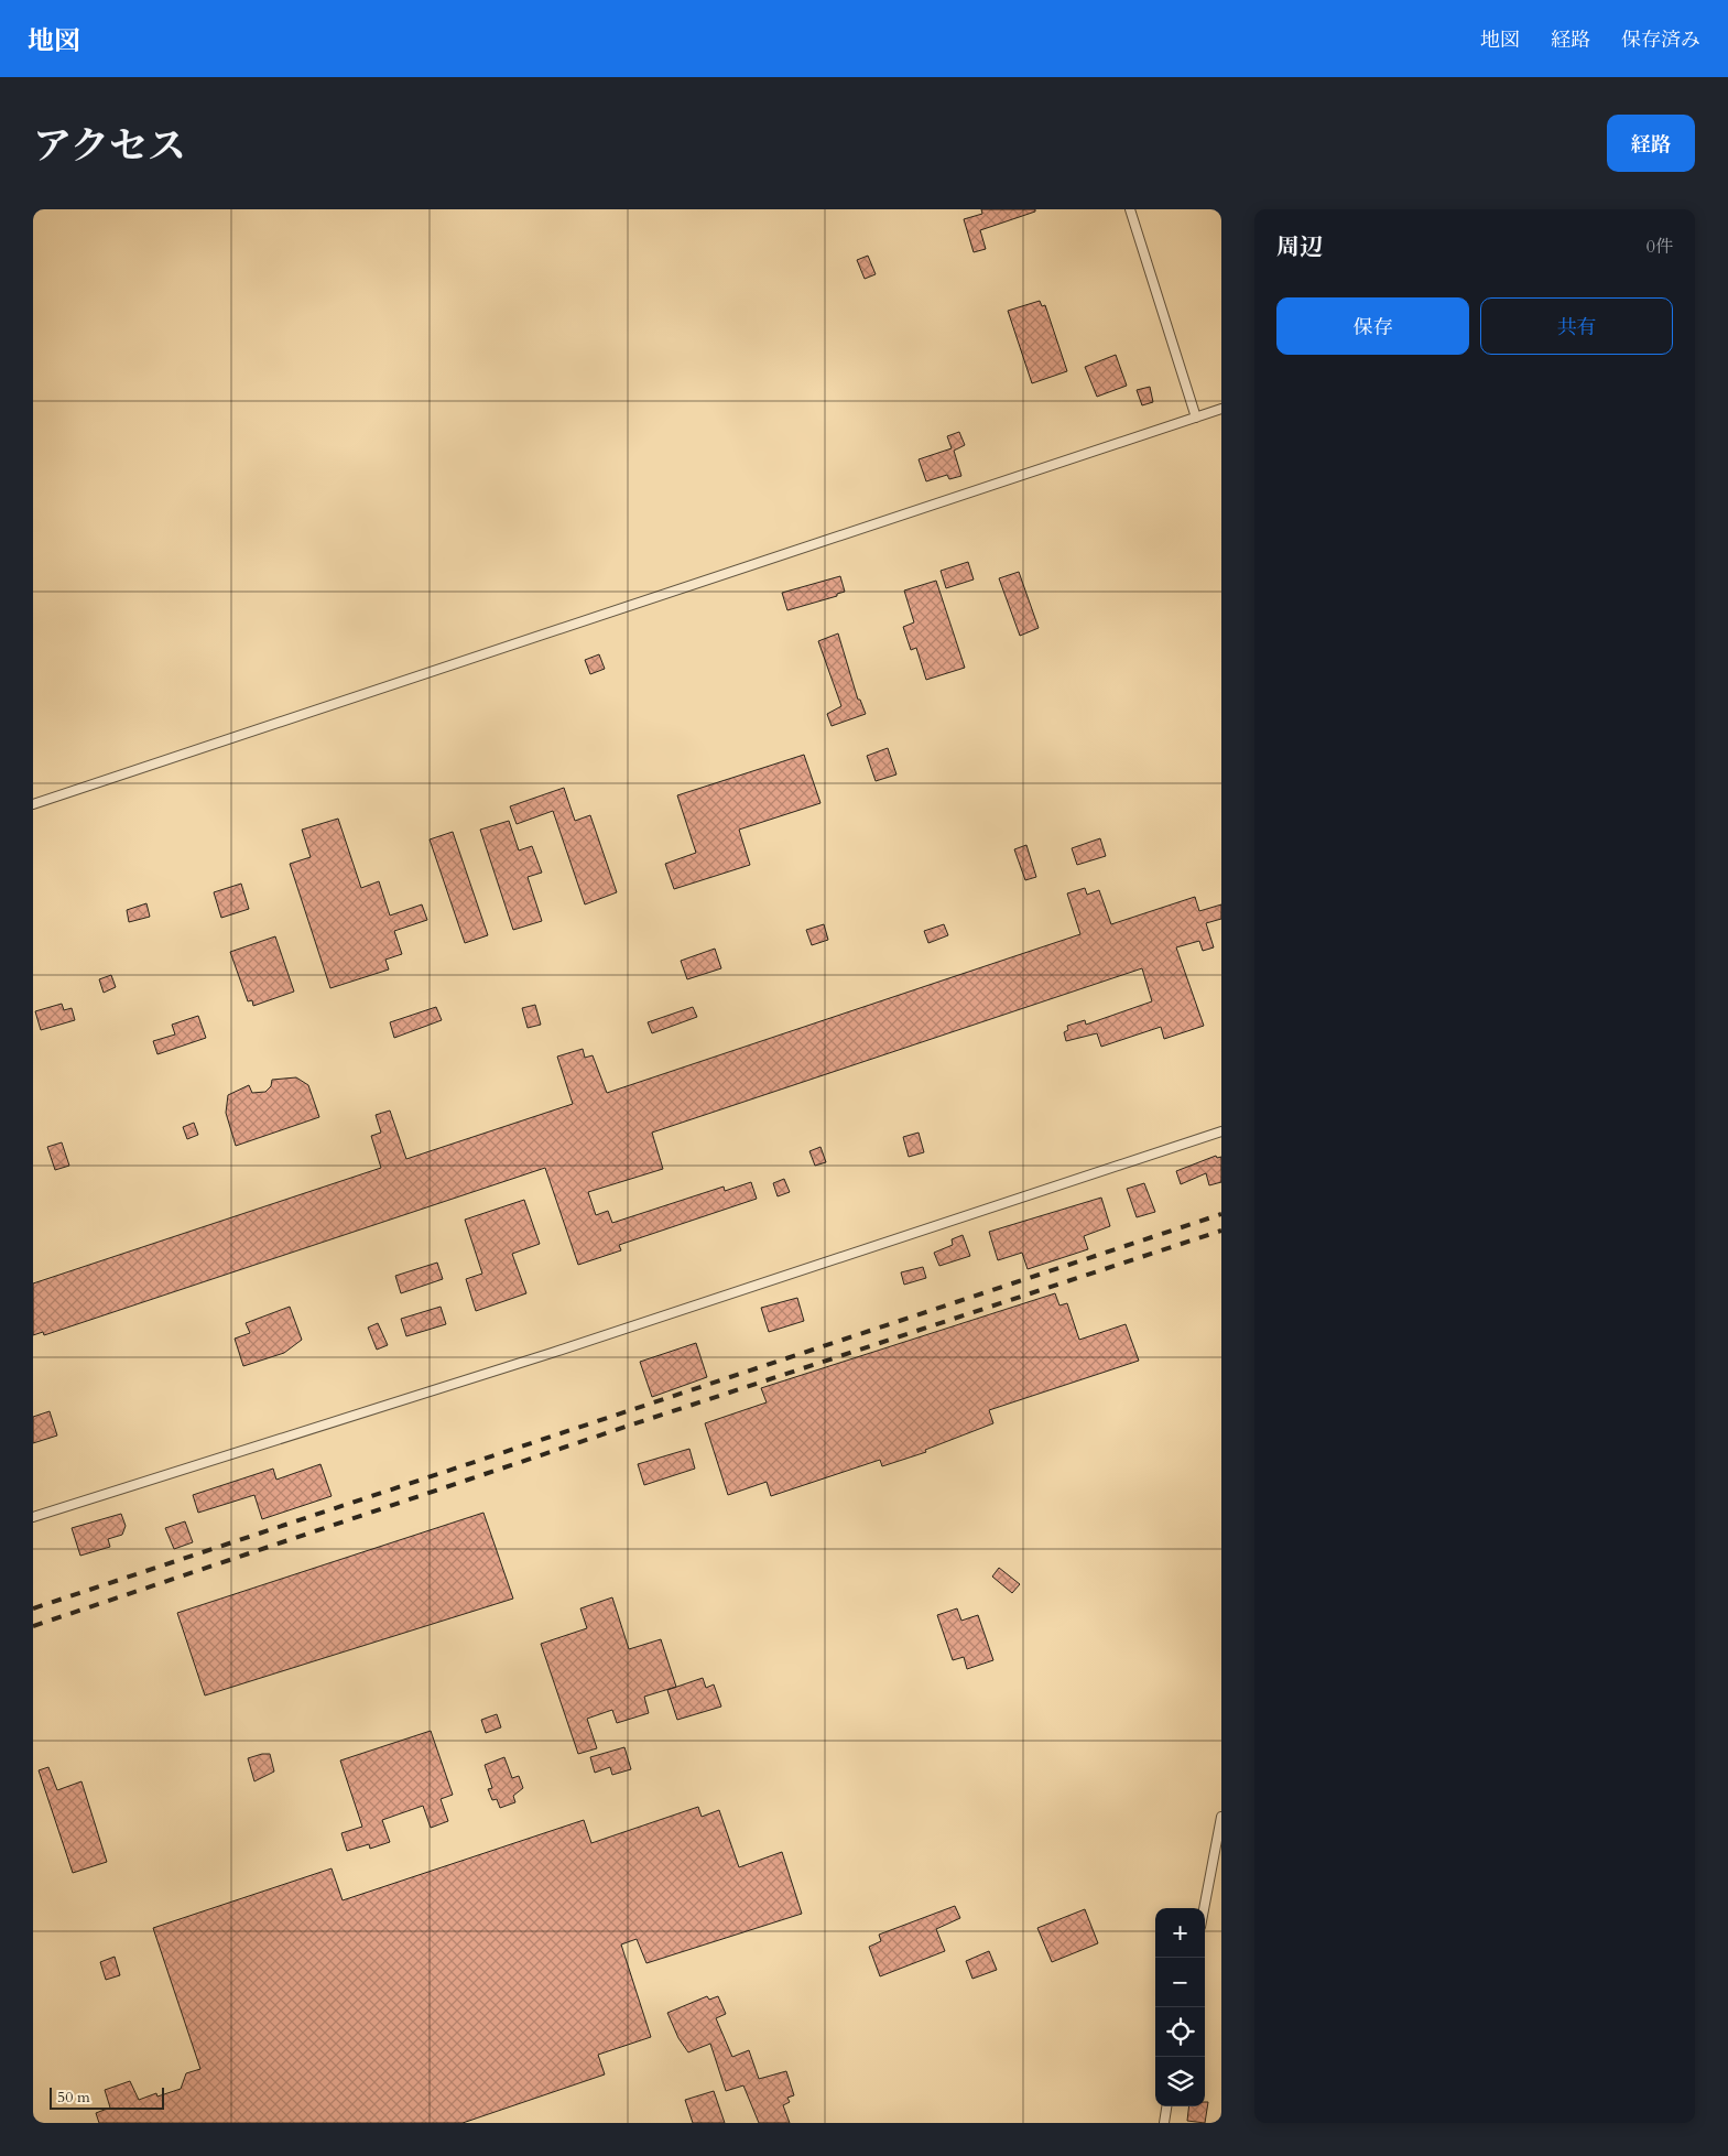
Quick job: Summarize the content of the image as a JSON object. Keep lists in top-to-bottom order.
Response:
{
  "scale_bar": "50 m",
  "page": {
    "header": "地図",
    "nav": ["地図", "経路", "保存済み"],
    "title": "アクセス",
    "buttons": [
      "経路",
      ["保存", "共有"]
    ],
    "heading": ["周辺", "0件"],
    "map_buttons": ["+", "−"],
    "scale": "50 m"
  }
}
